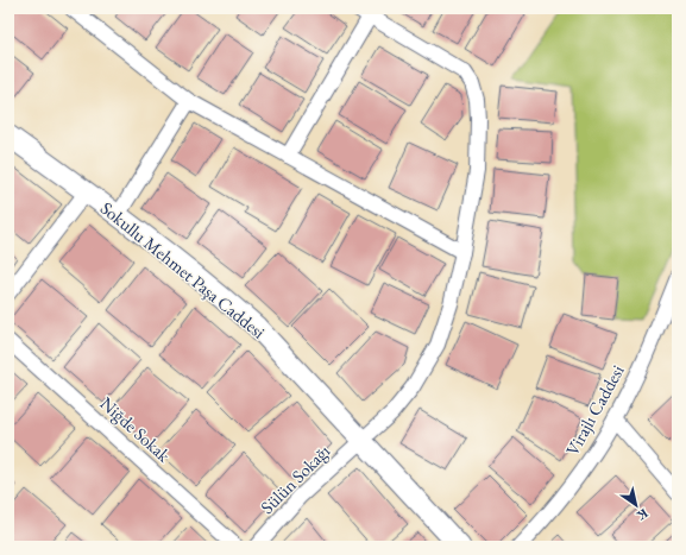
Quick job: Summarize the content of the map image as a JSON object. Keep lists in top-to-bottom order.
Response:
{
  "streets": {
    "main road": ["Sokullu Mehmet Paşa Caddesi"],
    "street": ["Virajlı Caddesi", "Niğde Sokak", "Sülün Sokağı"]
  },
  "crossings": [
    ["Sokullu Mehmet Paşa Caddesi", "Sülün Sokağı"]
  ],
  "north": "bottom right"
}
